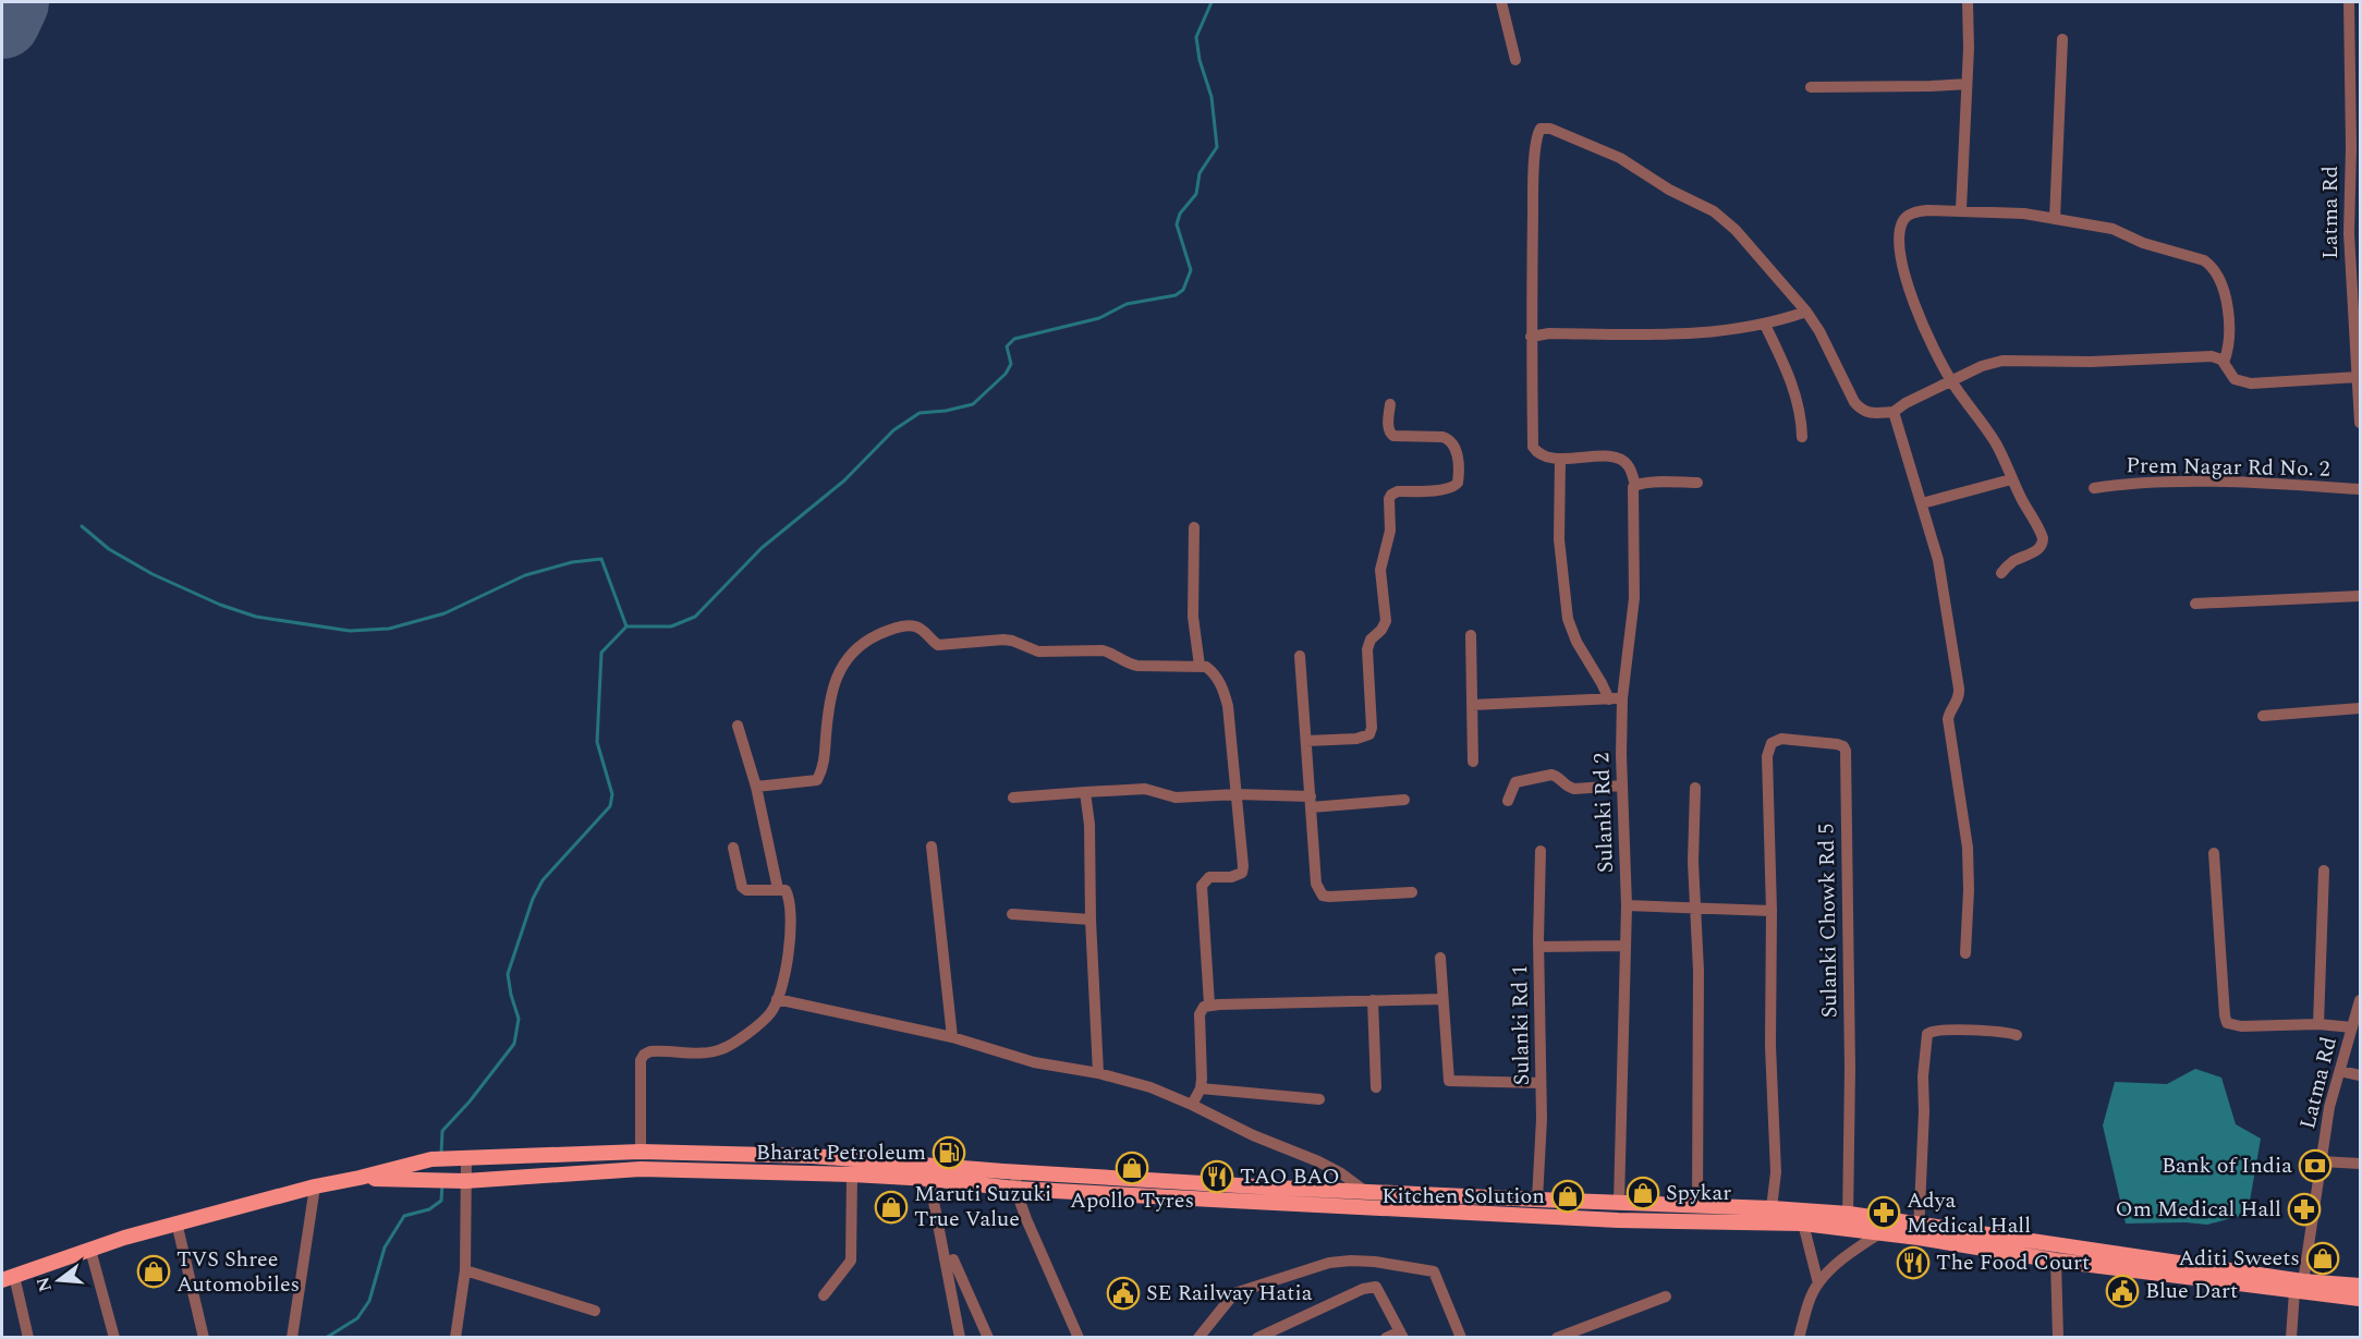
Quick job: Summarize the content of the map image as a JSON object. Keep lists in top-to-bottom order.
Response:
{
  "streets": {
    "street": [
      "Latma Rd",
      "Prem Nagar Rd No. 2",
      "Sulanki Rd 2",
      "Sulanki Chowk Rd 5",
      "Sulanki Rd 1"
    ]
  },
  "places": {
    "fuel station": ["Bharat Petroleum"],
    "bank": ["Bank of India"],
    "shop": [
      "Apollo Tyres",
      "Spykar",
      "Kitchen Solution",
      "Maruti Suzuki True Value",
      "Aditi Sweets",
      "TVS Shree Automobiles"
    ],
    "restaurant": ["TAO BAO", "The Food Court"],
    "pharmacy": ["Om Medical Hall", "Adya Medical Hall"],
    "public building": ["Blue Dart", "SE Railway Hatia"]
  },
  "north": "left"
}
